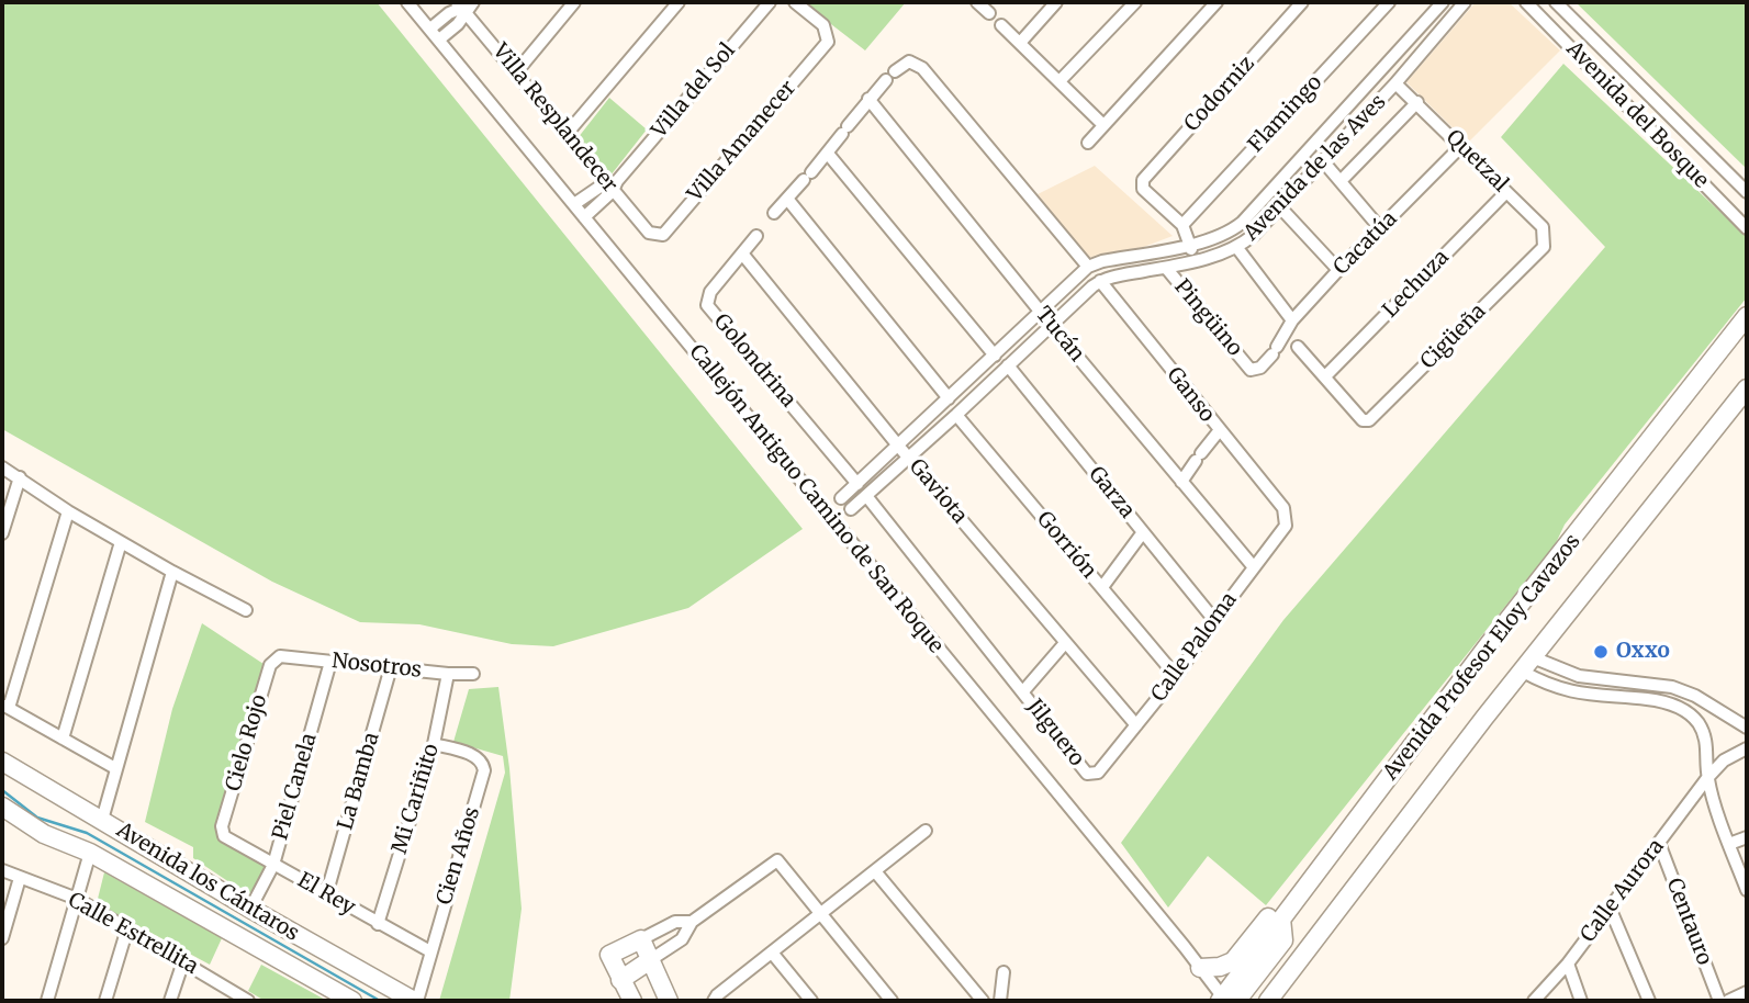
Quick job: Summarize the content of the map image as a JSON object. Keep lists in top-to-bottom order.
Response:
{
  "streets": {
    "main road": ["Avenida Profesor Eloy Cavazos", "Avenida los Cántaros"],
    "street": [
      "Villa del Sol",
      "Codorniz",
      "Flamingo",
      "Avenida del Bosque",
      "Villa Resplandecer",
      "Villa Amanecer",
      "Quetzal",
      "Avenida de las Aves",
      "Cacatúa",
      "Lechuza",
      "Pingüino",
      "Tucán",
      "Cigüeña",
      "Golondrina",
      "Ganso",
      "Gaviota",
      "Garza",
      "Callejón Antiguo Camino de San Roque",
      "Gorrión",
      "Calle Paloma",
      "Nosotros",
      "Jilguero",
      "Cielo Rojo",
      "La Bamba",
      "Piel Canela",
      "Mi Cariñito",
      "Cien Años",
      "Calle Aurora",
      "El Rey",
      "Centauro",
      "Calle Estrellita"
    ]
  },
  "crossings": [
    ["Villa del Sol", "Villa Resplandecer"],
    ["Villa del Sol", "Callejón Antiguo Camino de San Roque"],
    ["Codorniz", "Flamingo"],
    ["Villa Resplandecer", "Villa Amanecer"],
    ["Quetzal", "Avenida de las Aves"],
    ["Quetzal", "Cacatúa"],
    ["Quetzal", "Lechuza"],
    ["Quetzal", "Cigüeña"],
    ["Avenida de las Aves", "Pingüino"],
    ["Avenida de las Aves", "Tucán"],
    ["Avenida de las Aves", "Golondrina"],
    ["Avenida de las Aves", "Ganso"],
    ["Avenida de las Aves", "Gaviota"],
    ["Cacatúa", "Pingüino"],
    ["Lechuza", "Cigüeña"],
    ["Tucán", "Calle Paloma"],
    ["Golondrina", "Gaviota"],
    ["Ganso", "Calle Paloma"],
    ["Gaviota", "Calle Paloma"],
    ["Garza", "Calle Paloma"],
    ["Callejón Antiguo Camino de San Roque", "Avenida Profesor Eloy Cavazos"],
    ["Gorrión", "Calle Paloma"],
    ["Calle Paloma", "Jilguero"],
    ["Nosotros", "Cielo Rojo"],
    ["Nosotros", "La Bamba"],
    ["Nosotros", "Piel Canela"],
    ["Nosotros", "Mi Cariñito"],
    ["Cielo Rojo", "El Rey"],
    ["La Bamba", "El Rey"],
    ["Piel Canela", "Avenida los Cántaros"],
    ["Piel Canela", "El Rey"],
    ["Mi Cariñito", "Cien Años"],
    ["Mi Cariñito", "El Rey"],
    ["Cien Años", "Avenida los Cántaros"],
    ["Cien Años", "El Rey"],
    ["Calle Aurora", "Centauro"]
  ],
  "places": ["Oxxo"]
}
